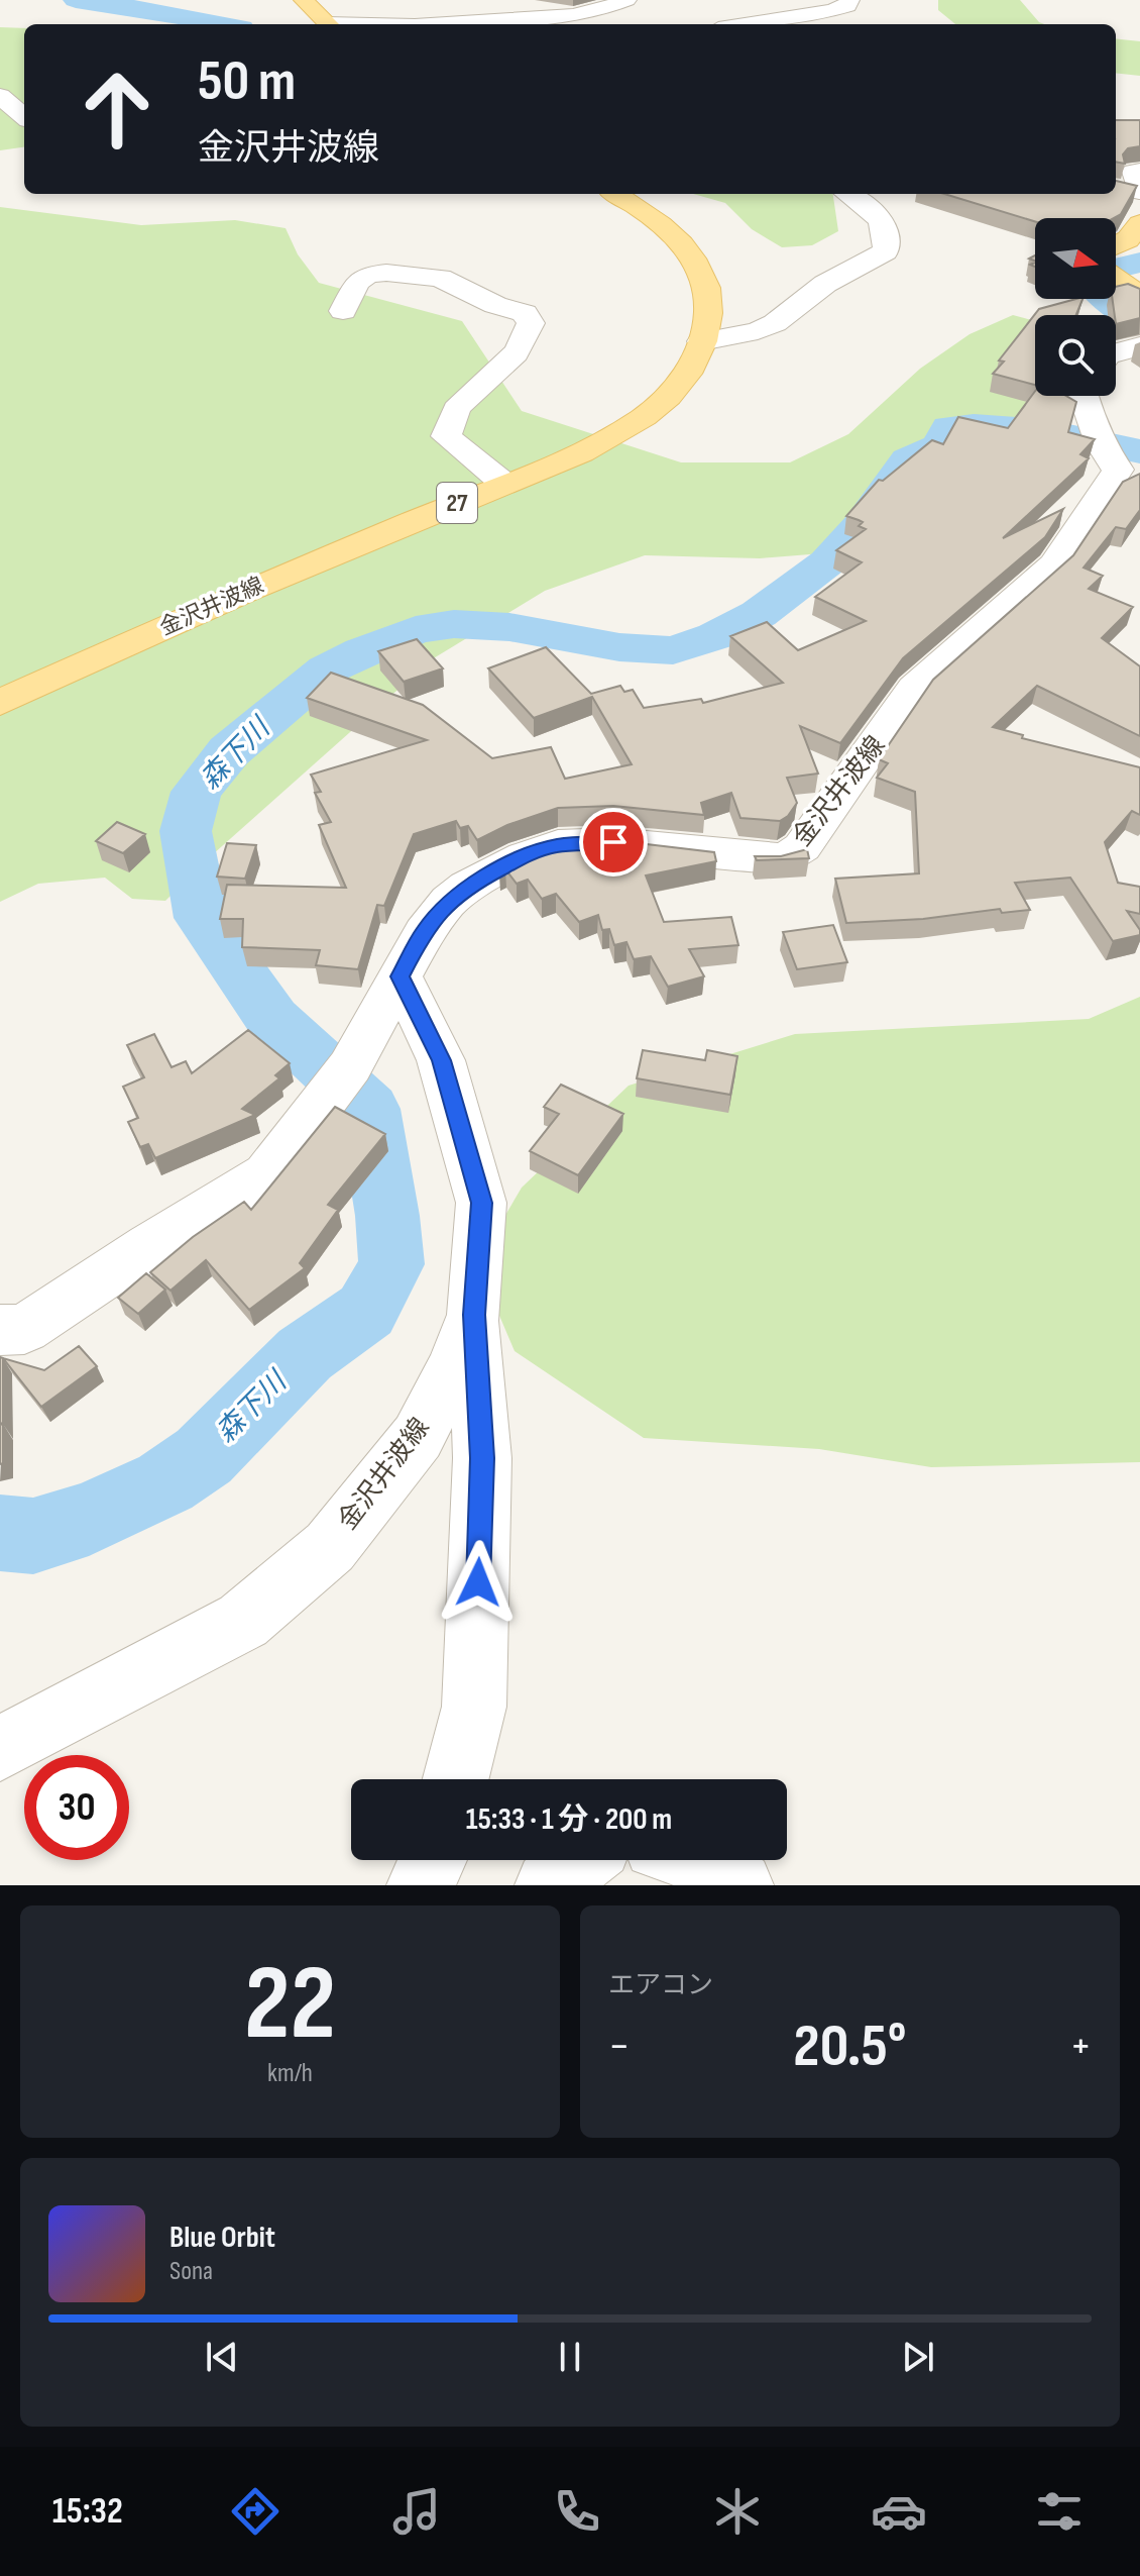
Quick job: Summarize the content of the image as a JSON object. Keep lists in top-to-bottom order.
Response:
{
  "streets": {
    "main road": ["27", "金沢井波線"]
  },
  "water": ["森下川"],
  "north": "right",
  "page": {
    "turn": ["50 m", "金沢井波線"],
    "limit": "30",
    "trip": "15:33 · 1 分 · 200 m",
    "tile": [
      ["22", "km/h"],
      "エアコン"
    ],
    "heat": ["−", "20.5°", "+"],
    "song": ["Blue Orbit", "Sona"],
    "tabs": "15:32"
  }
}
